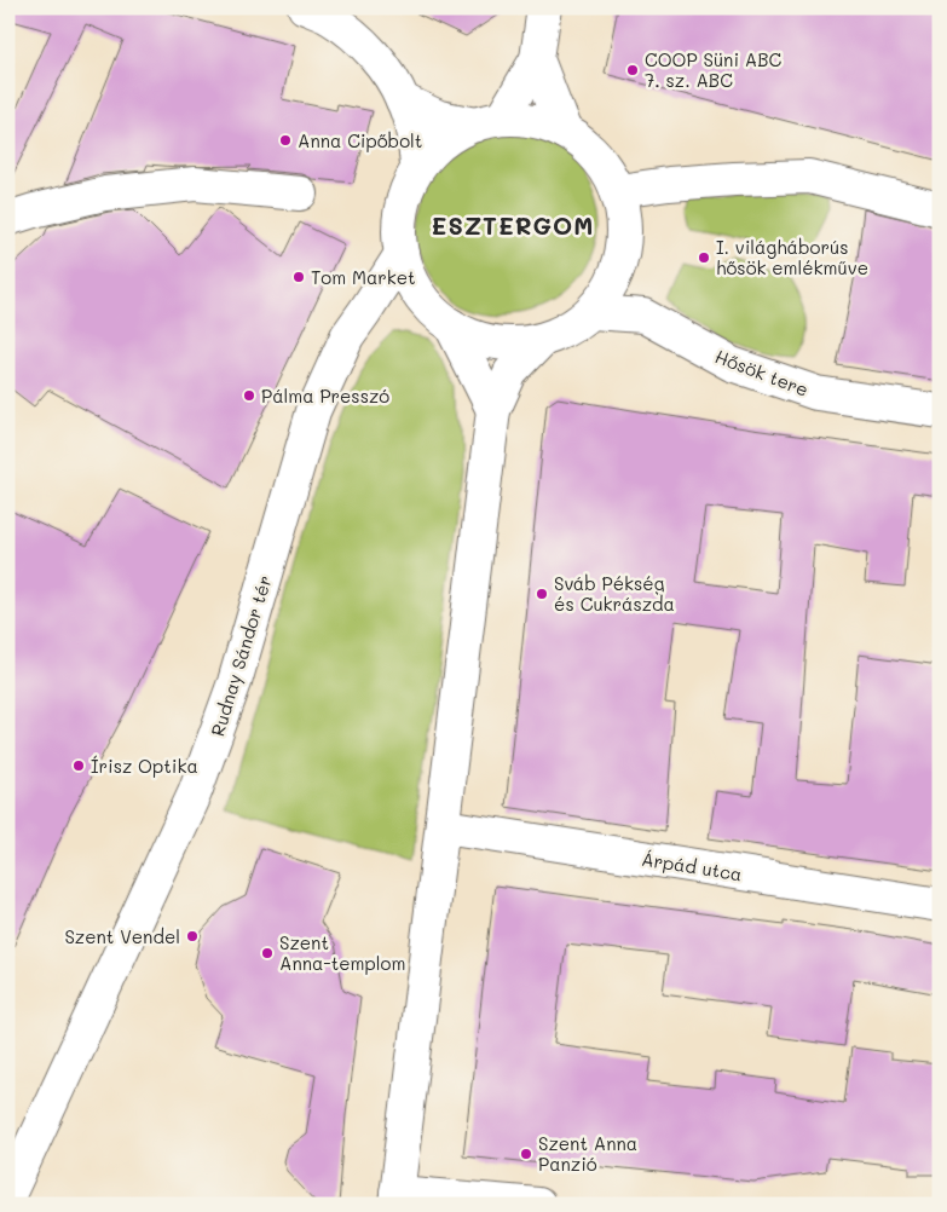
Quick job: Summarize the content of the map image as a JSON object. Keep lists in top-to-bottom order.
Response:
{
  "streets": {
    "main road": ["Hősök tere", "Rudnay Sándor tér", "Árpád utca"]
  },
  "districts": ["ESZTERGOM"],
  "places": [
    "COOP Süni ABC 7. sz. ABC",
    "Anna Cipőbolt",
    "I. világháborús hősök emlékműve",
    "Tom Market",
    "Pálma Presszó",
    "Sváb Pékség és Cukrászda",
    "Írisz Optika",
    "Szent Vendel",
    "Szent Anna-templom",
    "Szent Anna Panzió"
  ]
}
